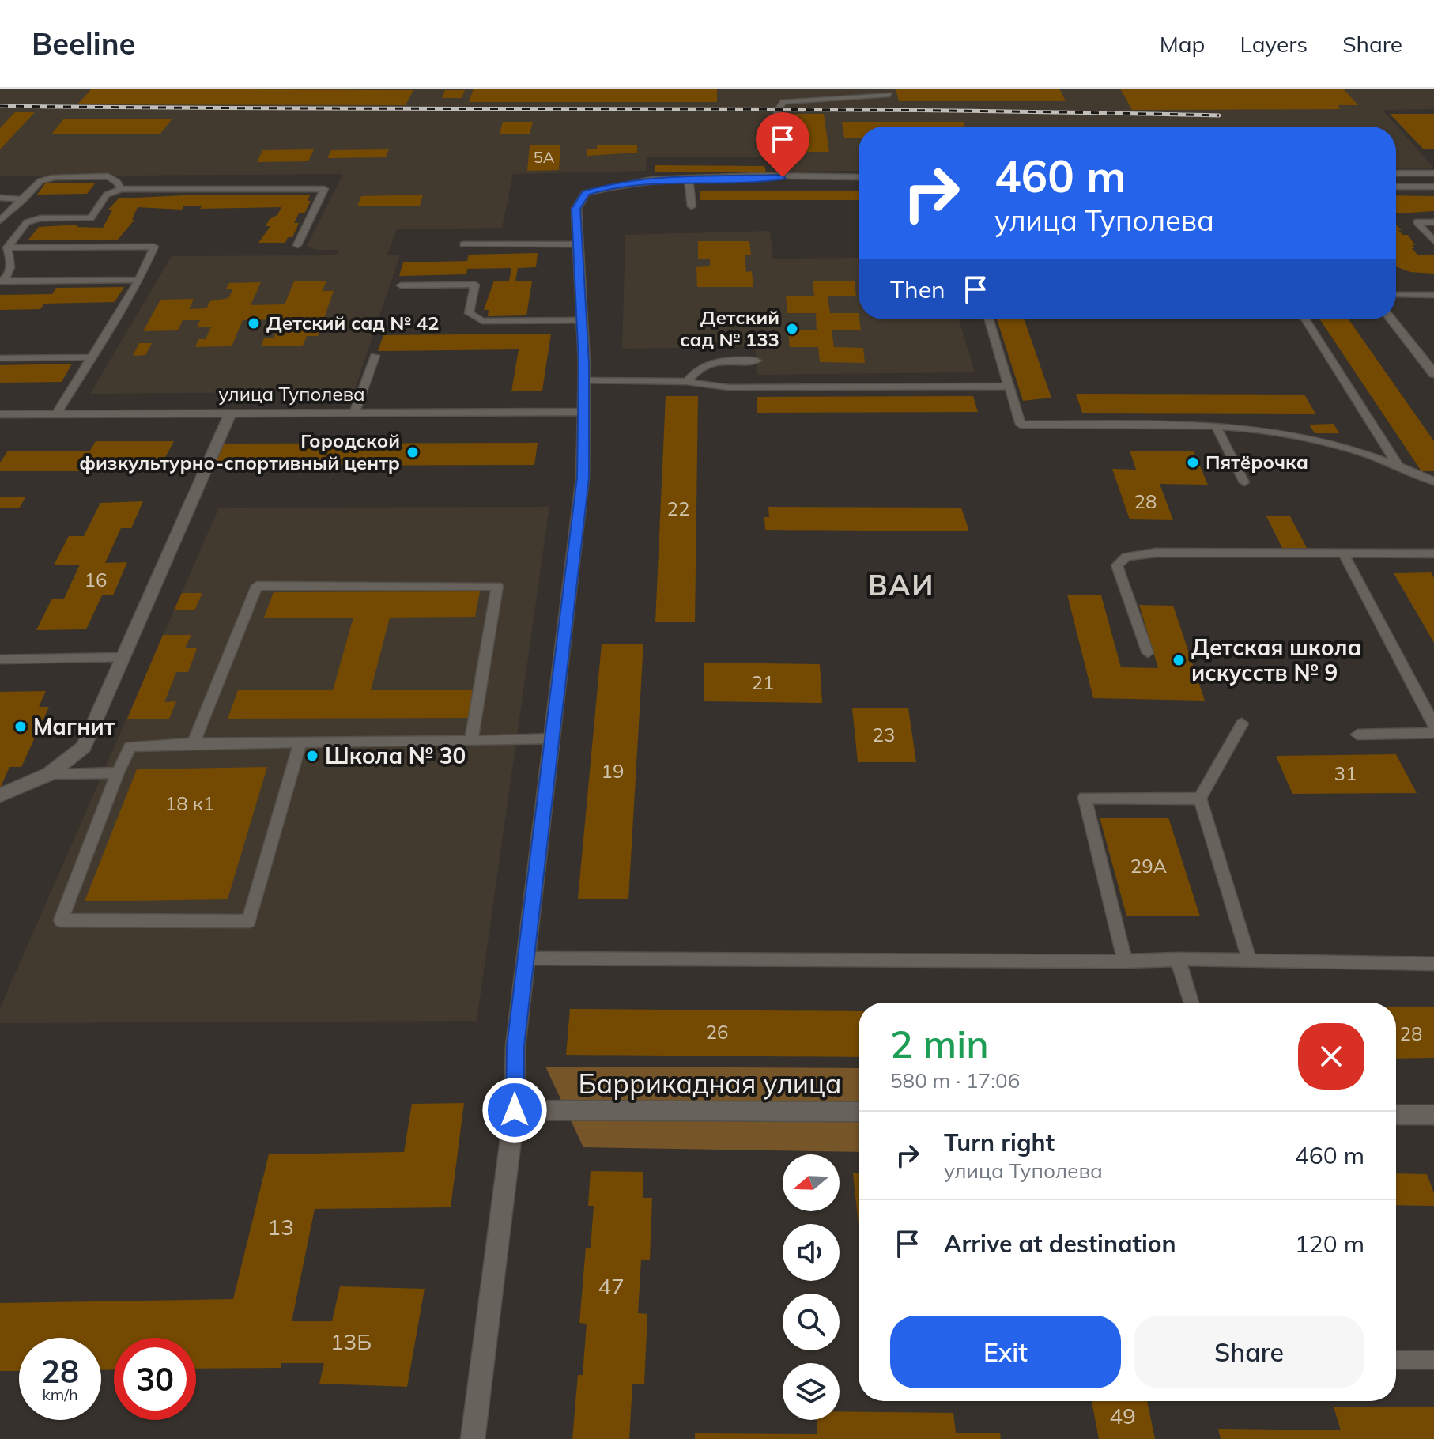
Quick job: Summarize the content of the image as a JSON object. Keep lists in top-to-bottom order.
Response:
{
  "streets": {
    "street": ["улица Туполева", "Баррикадная улица"]
  },
  "districts": ["ВАИ"],
  "places": [
    "Детский сад № 42",
    "Детский сад № 133",
    "Городской физкультурно-спортивный центр",
    "Пятёрочка",
    "Детская школа искусств № 9",
    "Магнит",
    "Школа № 30"
  ],
  "house_numbers": [
    "5А",
    "28",
    "22",
    "16",
    "21",
    "23",
    "19",
    "31",
    "18 к1",
    "29А",
    "26",
    "28",
    "13",
    "47",
    "13Б",
    "49"
  ],
  "north": "left",
  "page": {
    "header": "Beeline",
    "nav": ["Map", "Layers", "Share"],
    "turn": ["460 m", "улица Туполева"],
    "then": "Then",
    "heading": ["2 min", "580 m · 17:06"],
    "list": [
      {
        "name": "Turn right",
        "note": "улица Туполева",
        "value": "460 m"
      },
      {
        "name": "Arrive at destination",
        "value": "120 m"
      }
    ],
    "buttons": ["Exit", "Share"],
    "speed": "28 km/h",
    "limit": "30"
  }
}
